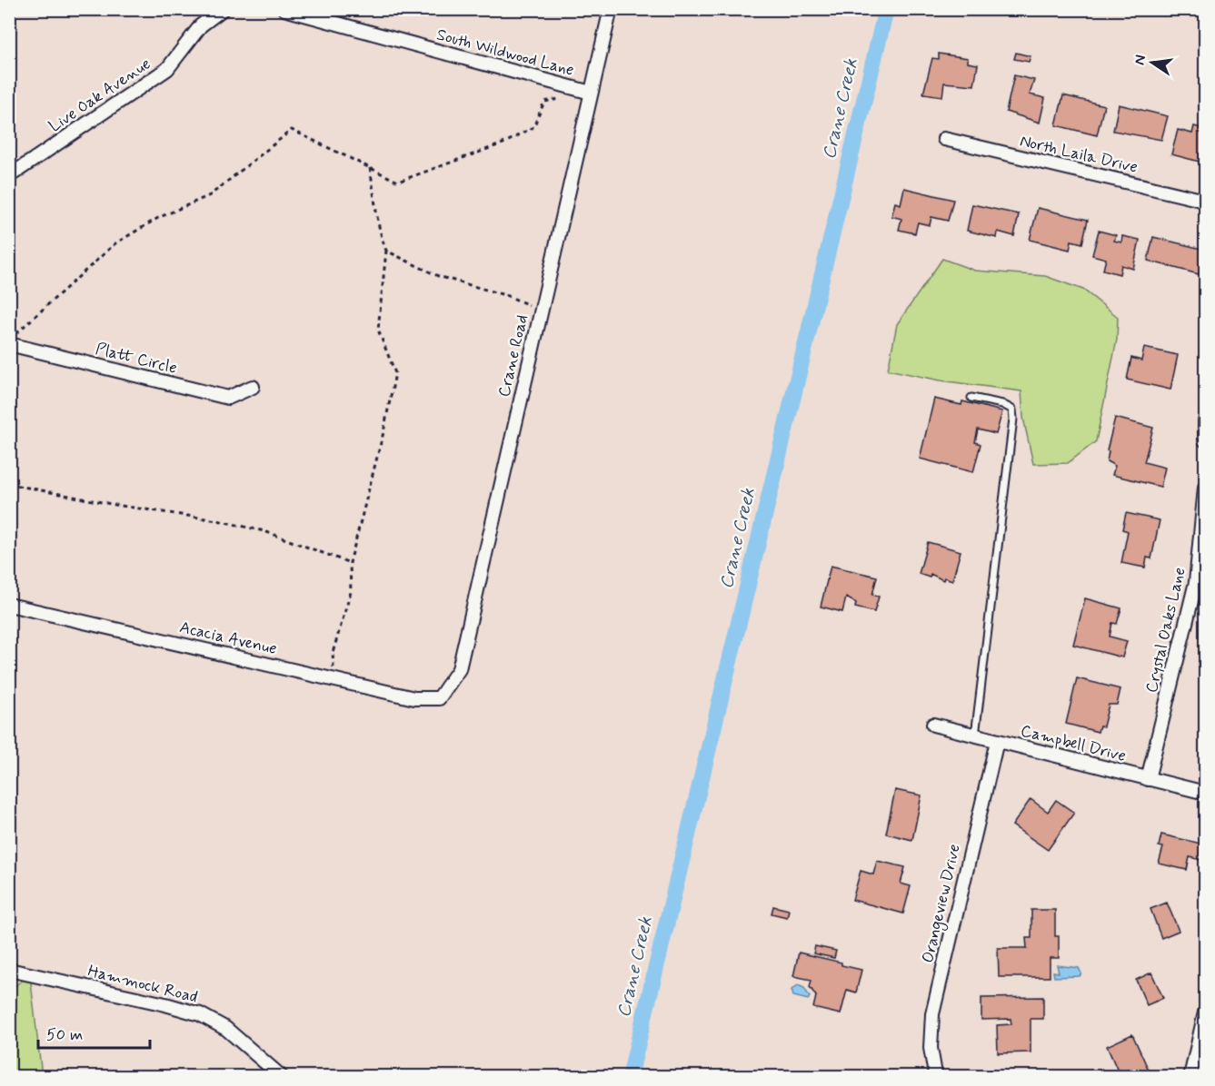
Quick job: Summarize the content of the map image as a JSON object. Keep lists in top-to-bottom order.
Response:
{
  "streets": {
    "street": [
      "South Wildwood Lane",
      "Live Oak Avenue",
      "North Laila Drive",
      "Crane Road",
      "Platt Circle",
      "Crystal Oaks Lane",
      "Acacia Avenue",
      "Campbell Drive",
      "Orangeview Drive",
      "Hammock Road"
    ]
  },
  "crossings": [
    ["South Wildwood Lane", "Crane Road"],
    ["Crane Road", "Acacia Avenue"],
    ["Crystal Oaks Lane", "Campbell Drive"],
    ["Campbell Drive", "Orangeview Drive"]
  ],
  "water": ["Crane Creek"],
  "scale_bar": "50 m",
  "north": "left"
}
